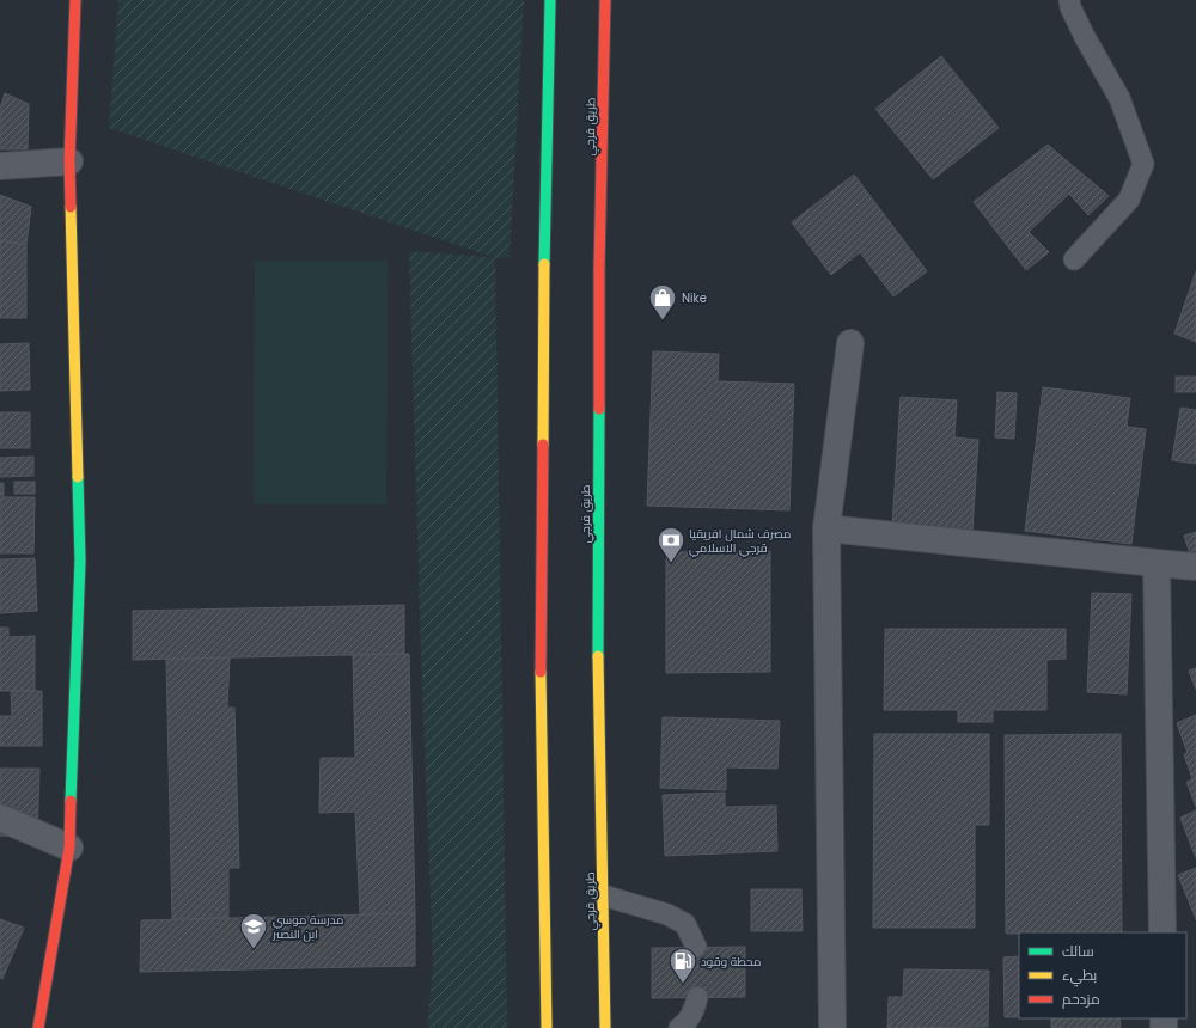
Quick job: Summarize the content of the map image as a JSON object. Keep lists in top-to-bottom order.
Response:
{
  "streets": {
    "main road": ["طريق قرجي"]
  },
  "places": {
    "shop": ["Nike"],
    "bank": ["مصرف شمال افريقيا قرجي الاسلامي"],
    "school or university": ["مدرسة موسي ابن النصير"],
    "fuel station": ["محطة وقود"]
  },
  "legend": ["سالك", "بطيء", "مزدحم"]
}
